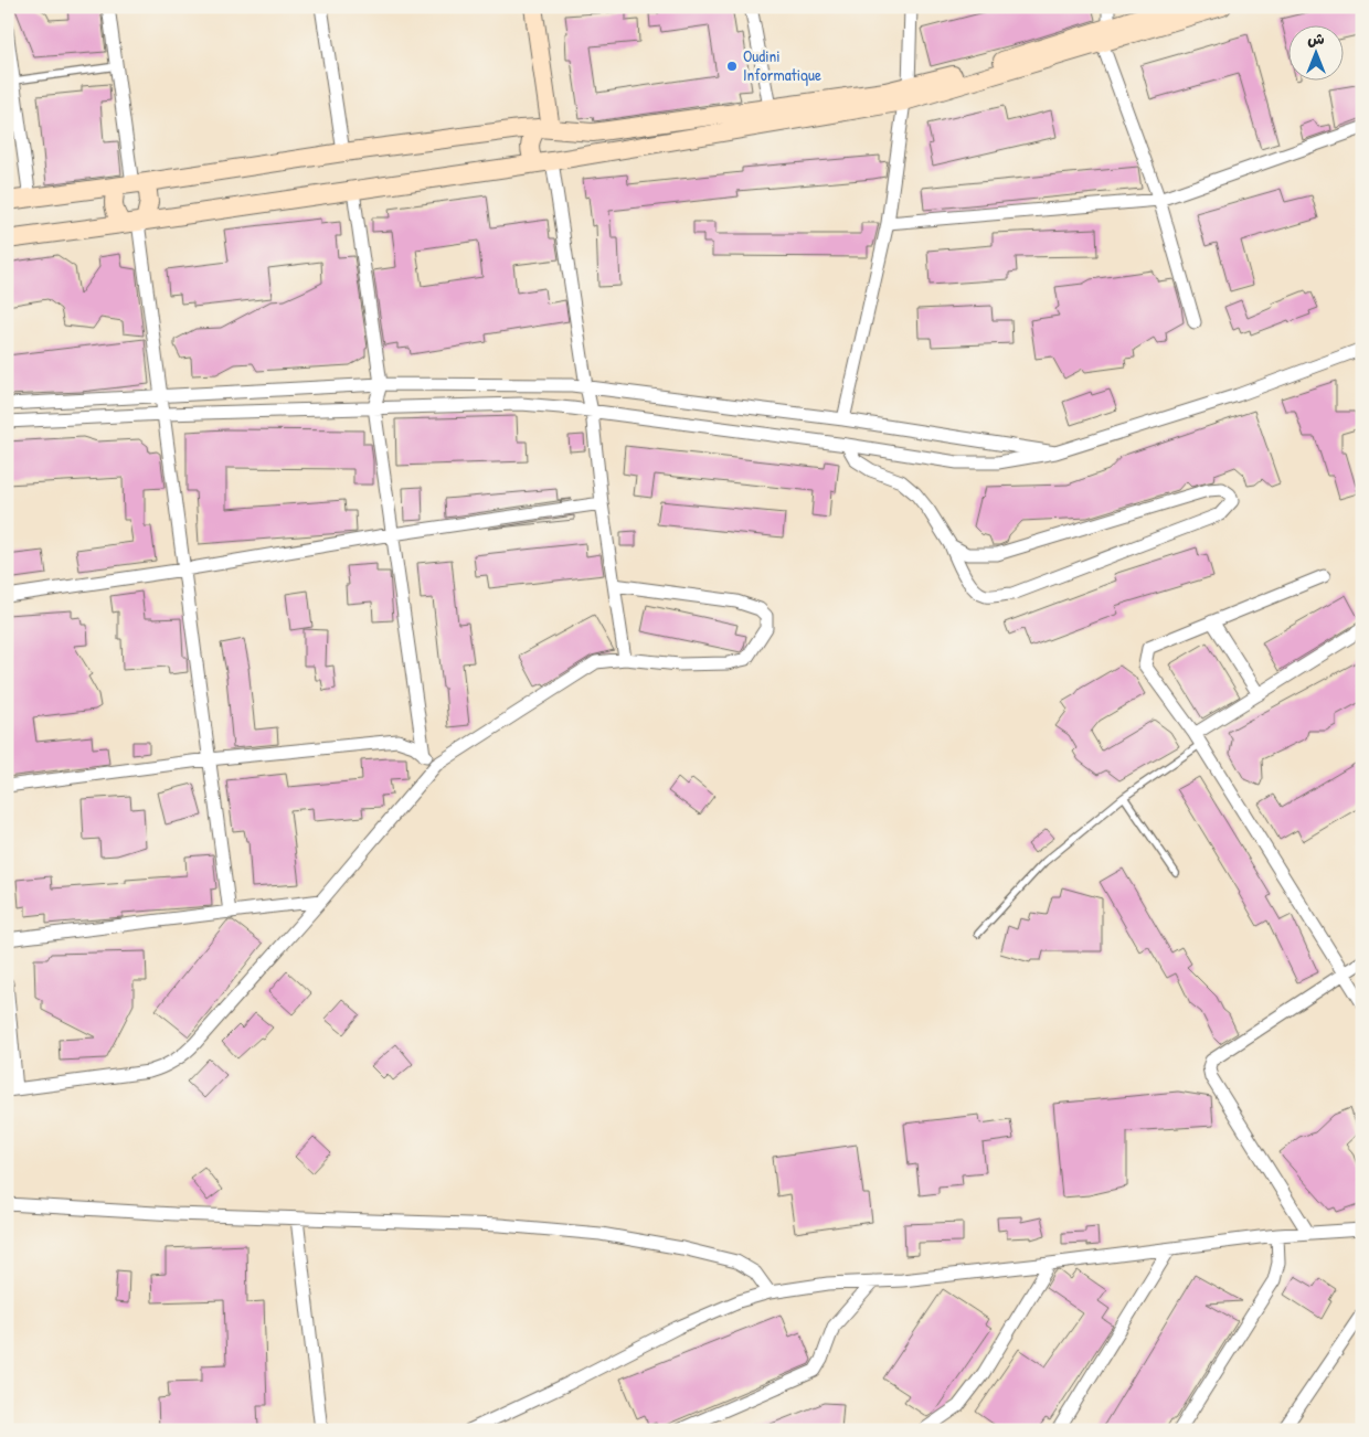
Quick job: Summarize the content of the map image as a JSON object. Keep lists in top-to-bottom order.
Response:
{
  "places": ["Oudini Informatique"],
  "north": "top"
}
